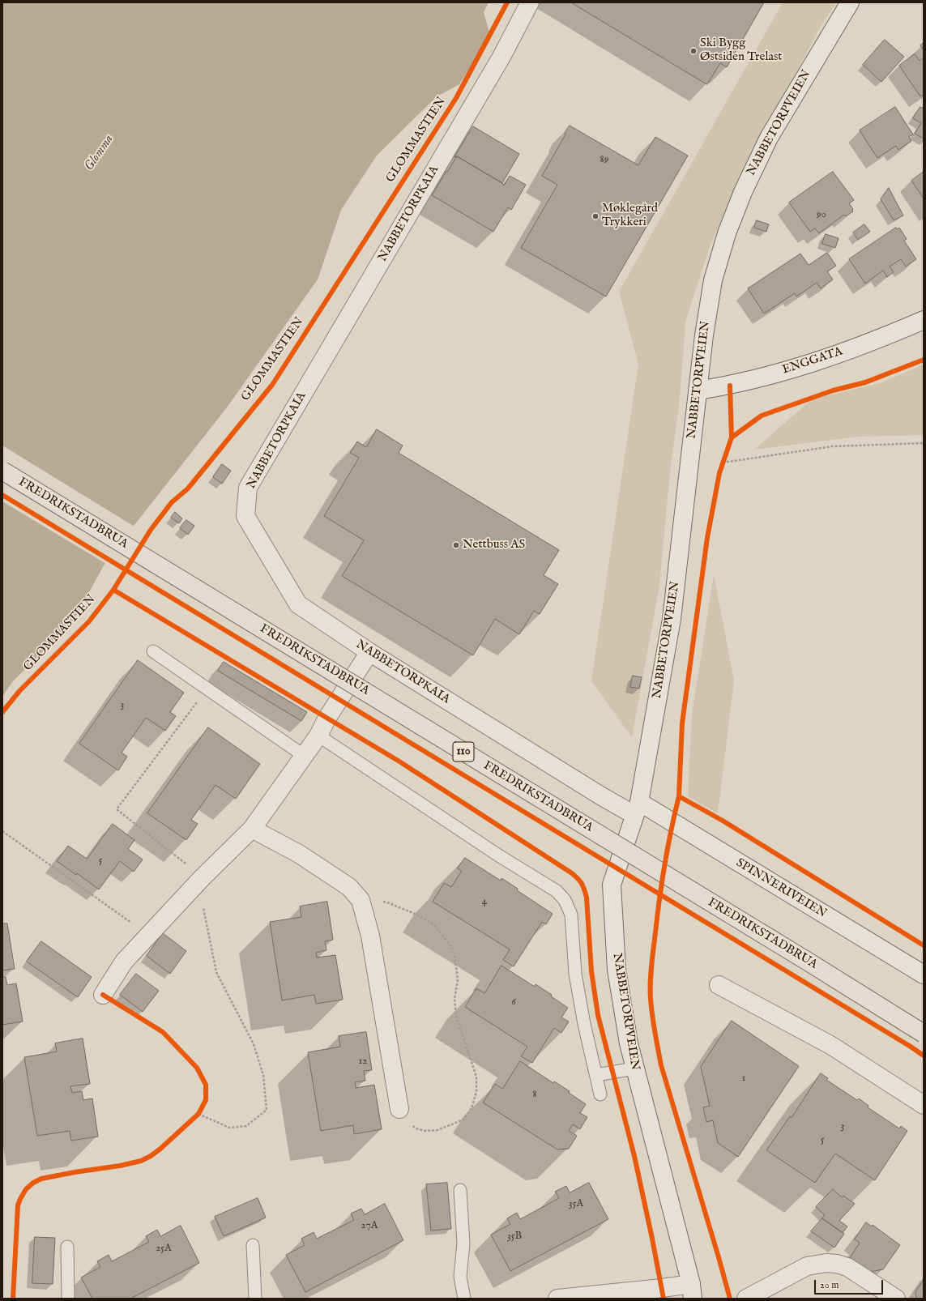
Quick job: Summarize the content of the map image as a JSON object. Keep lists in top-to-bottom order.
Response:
{
  "streets": {
    "highway": ["FREDRIKSTADBRUA", "110"],
    "street": [
      "NABBETORPVEIEN",
      "NABBETORPKAIA",
      "ENGGATA",
      "SPINNERIVEIEN"
    ],
    "cycle path": ["GLOMMASTIEN"]
  },
  "crossings": [
    ["NABBETORPVEIEN", "NABBETORPKAIA"],
    ["NABBETORPVEIEN", "ENGGATA"],
    ["NABBETORPVEIEN", "SPINNERIVEIEN"],
    ["NABBETORPKAIA", "SPINNERIVEIEN"]
  ],
  "water": ["Glomma"],
  "places": ["Ski Bygg Østsiden Trelast", "Møklegård Trykkeri", "Nettbuss AS"],
  "house_numbers": [
    "89",
    "90",
    "3",
    "5",
    "4",
    "6",
    "12",
    "1",
    "8",
    "3",
    "5",
    "35A",
    "27A",
    "35B",
    "25A"
  ],
  "scale_bar": "20 m"
}
